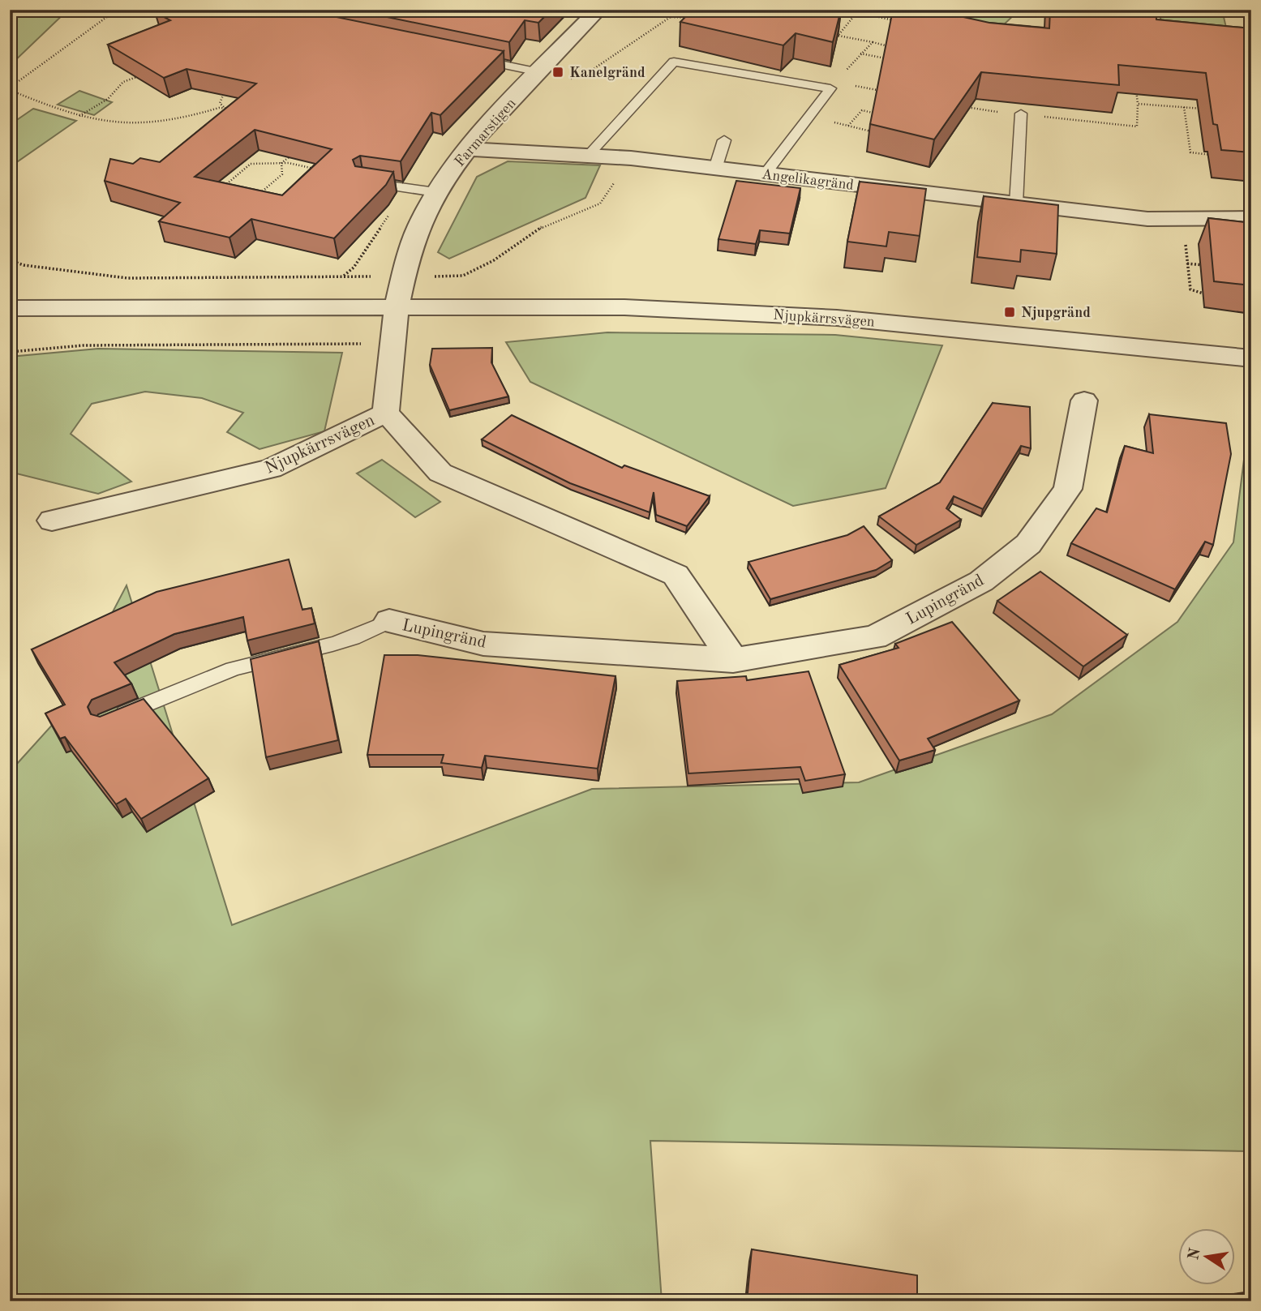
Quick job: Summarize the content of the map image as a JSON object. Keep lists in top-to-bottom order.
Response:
{
  "streets": {
    "street": [
      "Farmarstigen",
      "Angelikagränd",
      "Njupkärrsvägen",
      "Lupingränd"
    ]
  },
  "crossings": [
    ["Farmarstigen", "Angelikagränd"],
    ["Farmarstigen", "Njupkärrsvägen"]
  ],
  "places": {
    "transit": ["Kanelgränd", "Njupgränd"]
  },
  "north": "left"
}
